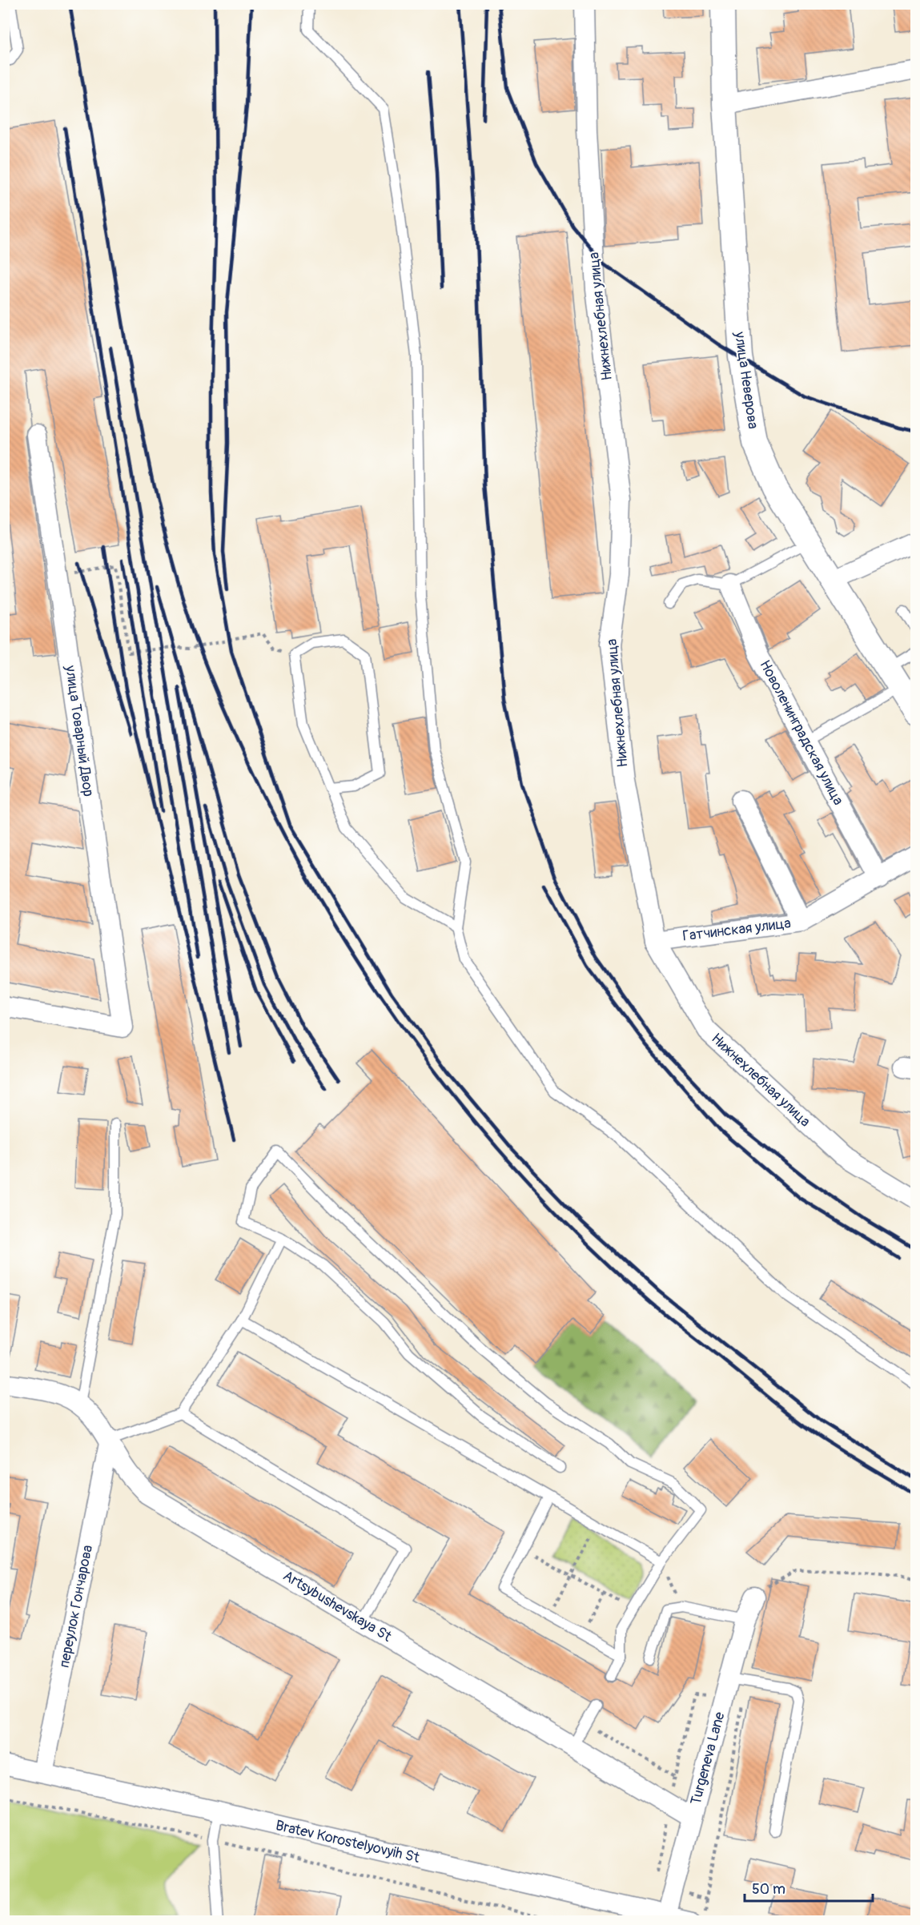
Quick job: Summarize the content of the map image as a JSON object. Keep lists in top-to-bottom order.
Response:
{
  "streets": {
    "street": [
      "Нижнехлебная улица",
      "улица Неверова",
      "улица Товарный Двор",
      "Новоленинградская улица",
      "Гатчинская улица",
      "переулок Гончарова",
      "Artsybushevskaya St",
      "Turgeneva Lane",
      "Bratev Korostelyovyih St"
    ]
  },
  "crossings": [
    ["Нижнехлебная улица", "Гатчинская улица"],
    ["Новоленинградская улица", "Гатчинская улица"],
    ["переулок Гончарова", "Artsybushevskaya St"],
    ["переулок Гончарова", "Bratev Korostelyovyih St"],
    ["Artsybushevskaya St", "Turgeneva Lane"],
    ["Turgeneva Lane", "Bratev Korostelyovyih St"]
  ],
  "scale_bar": "50 m"
}
